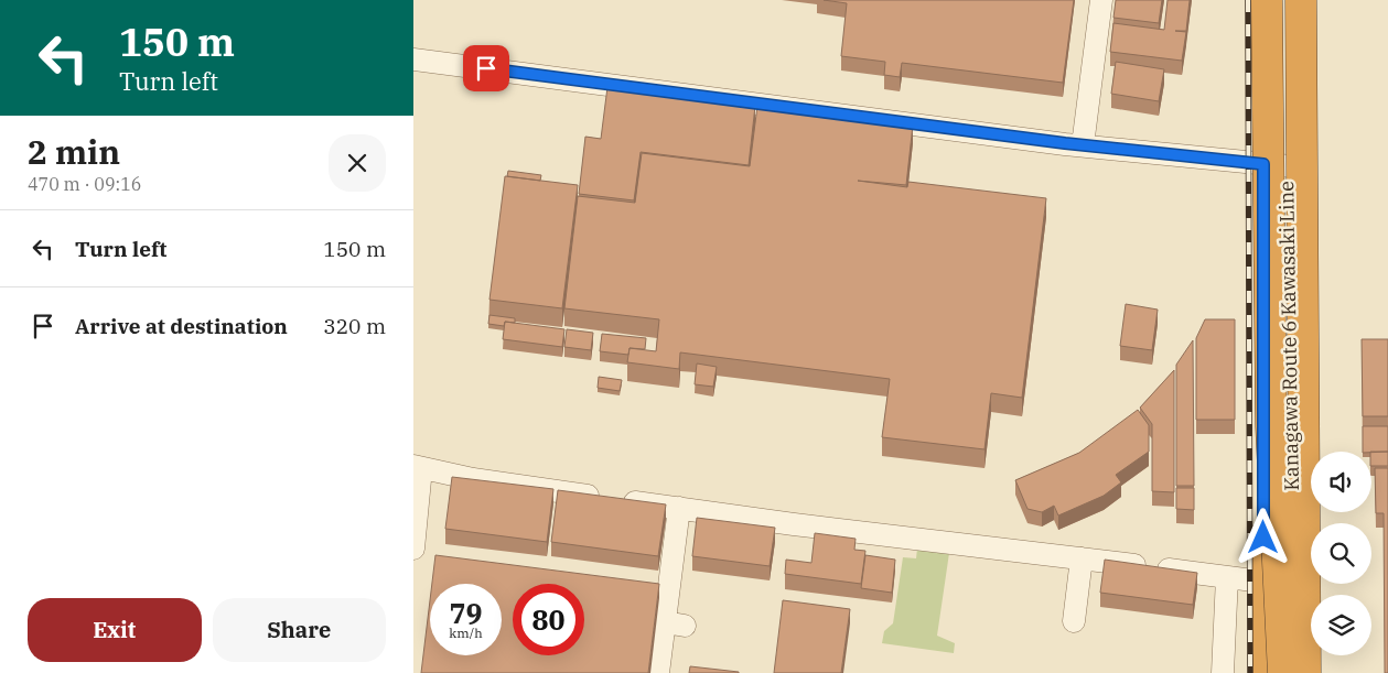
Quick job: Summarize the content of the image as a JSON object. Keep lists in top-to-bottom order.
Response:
{
  "streets": {
    "highway": ["Kanagawa Route 6 Kawasaki Line"]
  },
  "page": {
    "turn": ["150 m", "Turn left"],
    "heading": ["2 min", "470 m · 09:16"],
    "list": [
      {
        "name": "Turn left",
        "value": "150 m"
      },
      {
        "name": "Arrive at destination",
        "value": "320 m"
      }
    ],
    "speed": "79 km/h",
    "limit": "80",
    "buttons": ["Exit", "Share"]
  }
}
